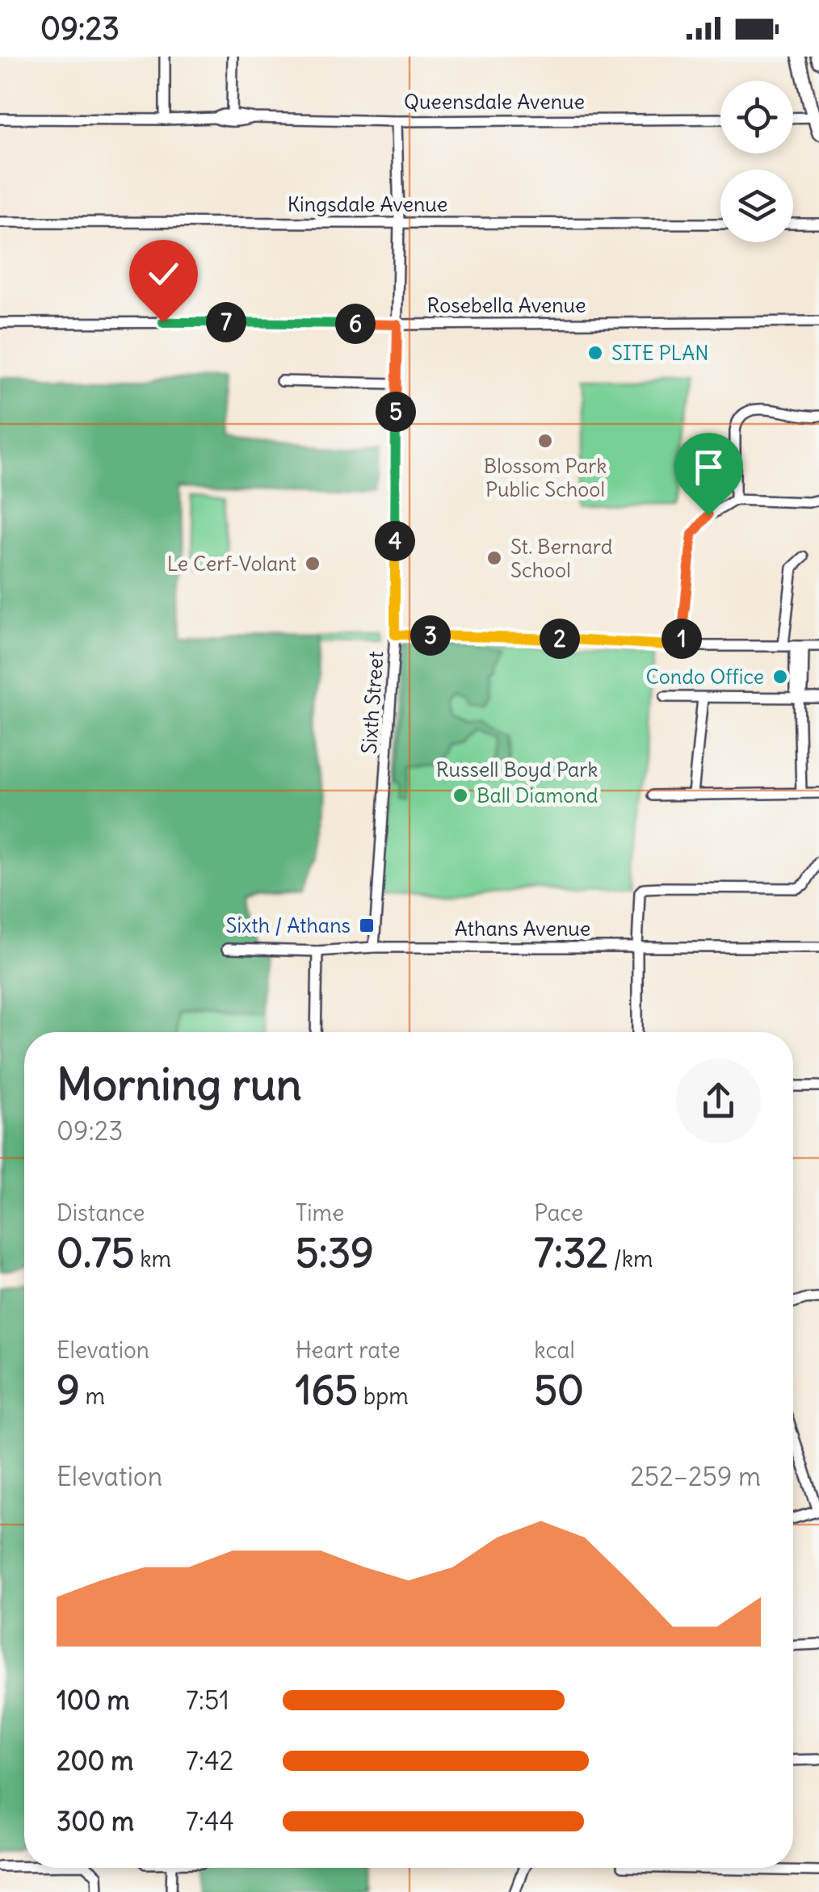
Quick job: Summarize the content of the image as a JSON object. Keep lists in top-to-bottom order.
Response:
{
  "streets": {
    "street": [
      "Queensdale Avenue",
      "Kingsdale Avenue",
      "Rosebella Avenue",
      "Sixth Street",
      "Athans Avenue"
    ]
  },
  "crossings": [
    ["Queensdale Avenue", "Sixth Street"],
    ["Kingsdale Avenue", "Sixth Street"],
    ["Rosebella Avenue", "Sixth Street"],
    ["Sixth Street", "Athans Avenue"]
  ],
  "parks": ["Russell Boyd Park"],
  "places": {
    "other": [
      "SITE PLAN",
      "Blossom Park Public School",
      "St. Bernard School",
      "Le Cerf-Volant",
      "Condo Office",
      "Ball Diamond"
    ],
    "transit": ["Sixth / Athans"]
  },
  "page": {
    "status": "09:23",
    "pins": [
      "7",
      "6",
      "5",
      "4",
      "3",
      "1",
      "2"
    ],
    "heading": ["Morning run", "09:23"],
    "stats": [
      ["Distance", "0.75 km"],
      ["Time", "5:39"],
      ["Pace", "7:32 /km"],
      ["Elevation", "9 m"],
      ["Heart rate", "165 bpm"],
      ["kcal", "50"]
    ],
    "chart": ["Elevation", "252–259 m"],
    "list": [
      {
        "name": "100 m",
        "note": "7:51"
      },
      {
        "name": "200 m",
        "note": "7:42"
      },
      {
        "name": "300 m",
        "note": "7:44"
      }
    ]
  }
}
